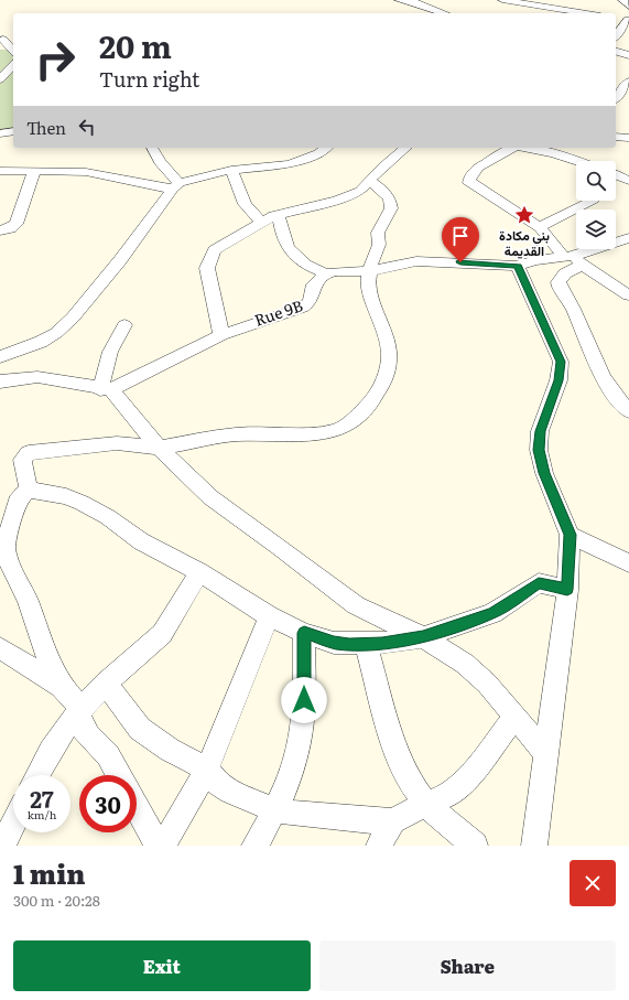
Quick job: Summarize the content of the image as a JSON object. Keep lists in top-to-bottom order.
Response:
{
  "streets": {
    "street": ["Rue 9B"]
  },
  "places": {
    "place": ["بني مكادة القديمة"]
  },
  "page": {
    "turn": ["20 m", "Turn right"],
    "then": "Then",
    "speed": "27 km/h",
    "limit": "30",
    "heading": ["1 min", "300 m · 20:28"],
    "buttons": ["Exit", "Share"]
  }
}
